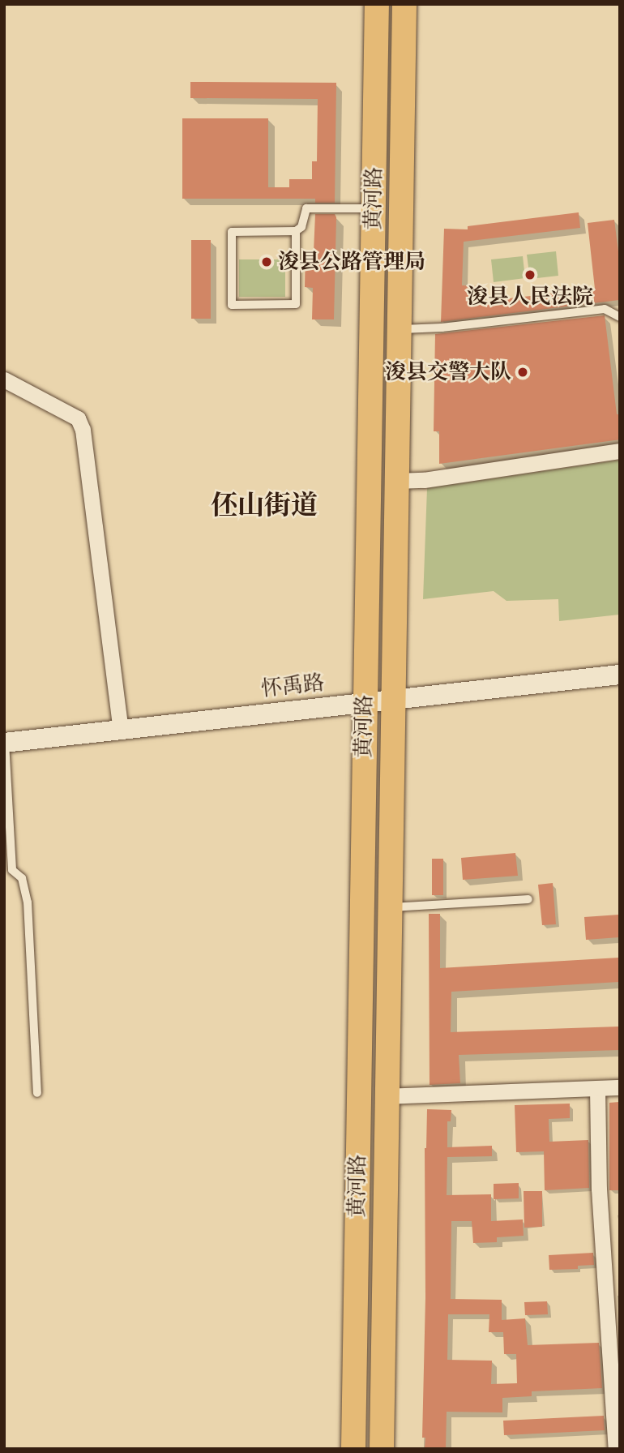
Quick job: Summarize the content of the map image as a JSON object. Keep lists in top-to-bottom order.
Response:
{
  "streets": {
    "main road": ["黄河路"],
    "street": ["怀禹路"]
  },
  "crossings": [
    ["黄河路", "怀禹路"]
  ],
  "districts": ["伾山街道"],
  "places": ["浚县公路管理局", "浚县人民法院", "浚县交警大队"]
}
